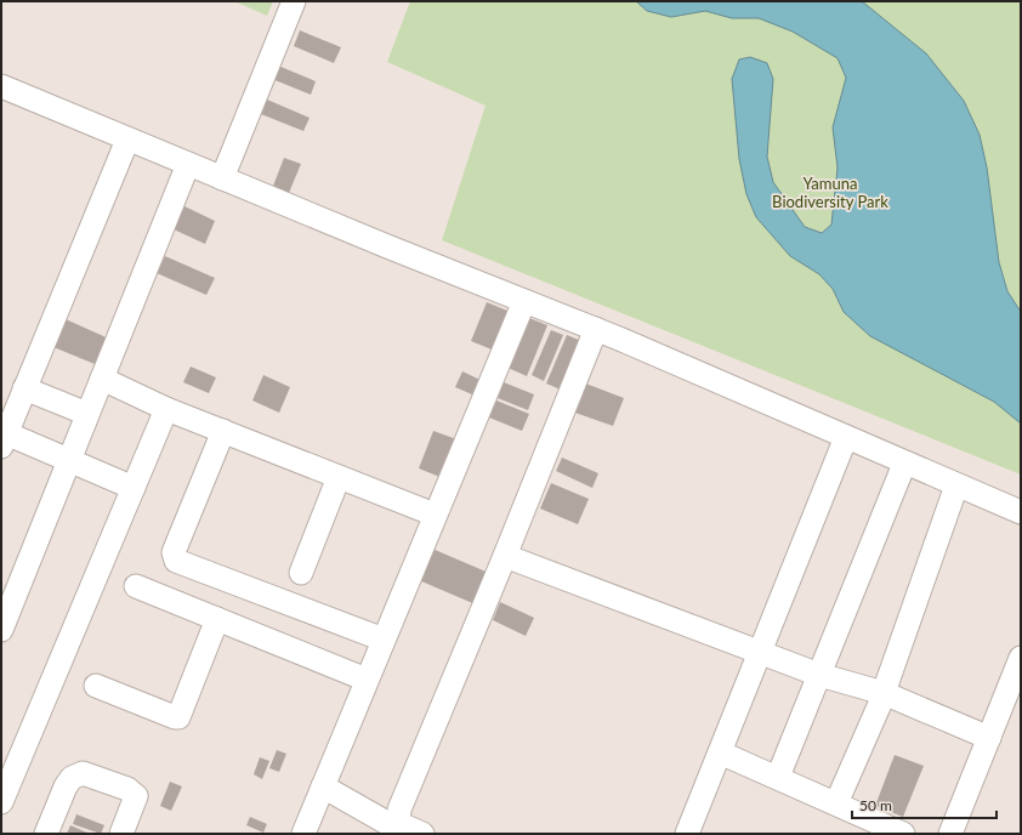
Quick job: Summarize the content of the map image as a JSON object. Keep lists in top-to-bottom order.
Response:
{
  "parks": ["Yamuna Biodiversity Park"],
  "scale_bar": "50 m"
}
